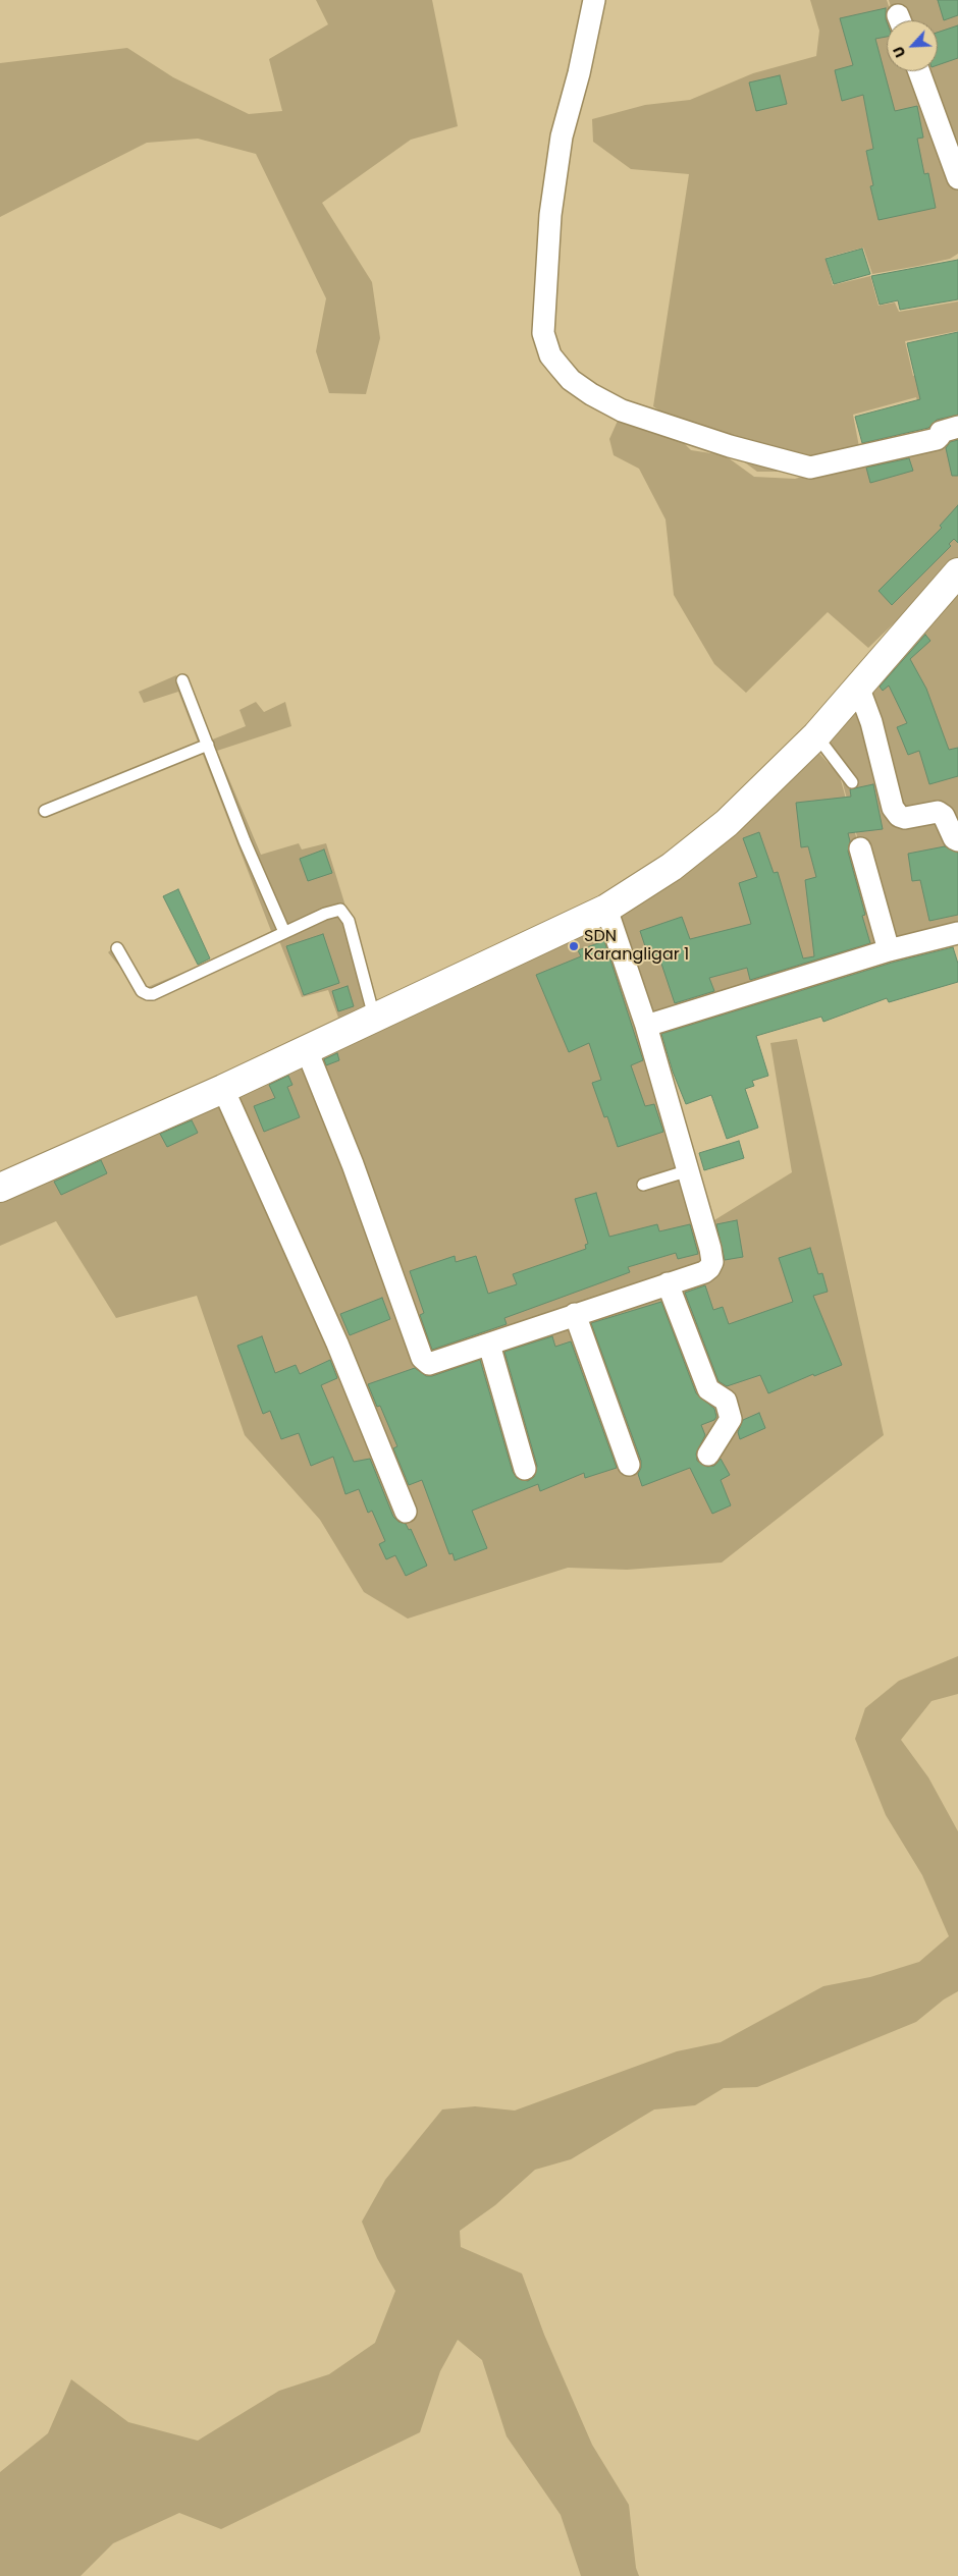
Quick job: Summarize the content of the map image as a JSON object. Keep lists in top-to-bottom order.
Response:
{
  "places": ["SDN Karangligar 1"],
  "north": "bottom left"
}
